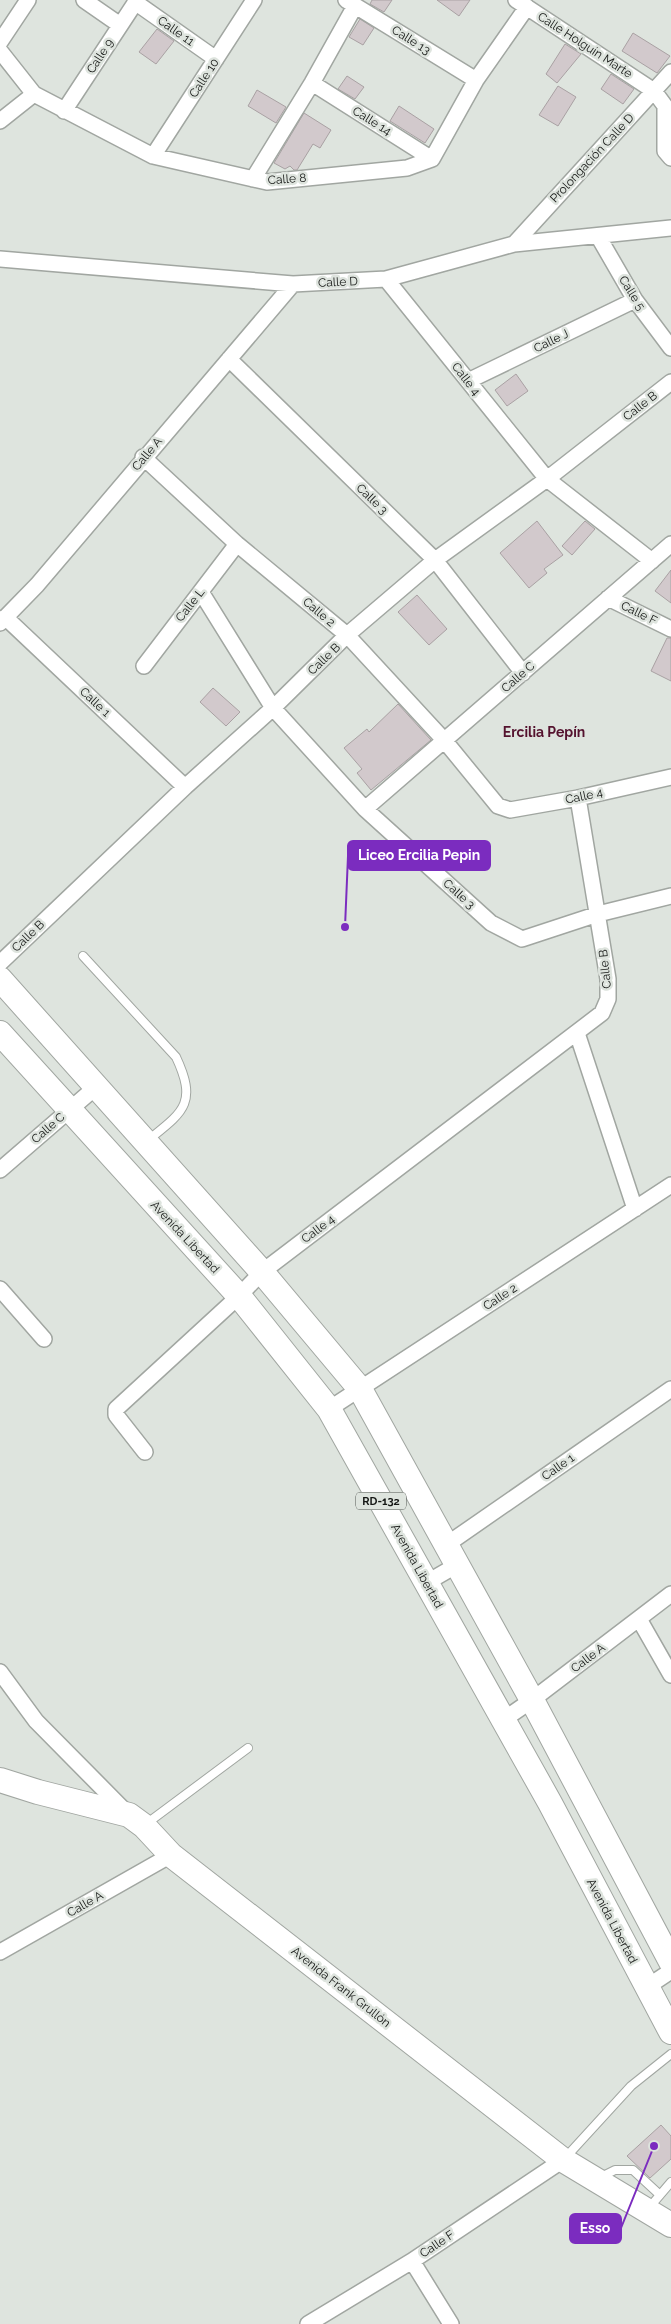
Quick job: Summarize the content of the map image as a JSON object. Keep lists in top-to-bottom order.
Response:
{
  "streets": {
    "main road": ["Avenida Libertad", "RD-132", "Avenida Frank Grullón"],
    "street": [
      "Calle 11",
      "Calle 13",
      "Calle Holguín Marte",
      "Calle 9",
      "Calle 10",
      "Calle 14",
      "Prolongación Calle D",
      "Calle 8",
      "Calle D",
      "Calle 5",
      "Calle J",
      "Calle 4",
      "Calle B",
      "Calle A",
      "Calle 3",
      "Calle L",
      "Calle 2",
      "Calle F",
      "Calle C",
      "Calle 1"
    ]
  },
  "crossings": [
    ["Calle 11", "Calle 9"],
    ["Calle 11", "Calle 10"],
    ["Calle Holguín Marte", "Prolongación Calle D"],
    ["Calle 9", "Calle 8"],
    ["Calle 10", "Calle 8"],
    ["Calle 14", "Calle 8"],
    ["Prolongación Calle D", "Calle D"],
    ["Calle D", "Calle 5"],
    ["Calle D", "Calle 4"],
    ["Calle D", "Calle A"],
    ["Calle 5", "Calle J"],
    ["Calle J", "Calle 4"],
    ["Calle 4", "Calle B"],
    ["Calle 4", "Calle 2"],
    ["Calle 4", "Calle C"],
    ["Calle 4", "Avenida Libertad"],
    ["Calle 4", "RD-132"],
    ["Calle B", "Calle 3"],
    ["Calle B", "Calle 2"],
    ["Calle B", "Calle 1"],
    ["Calle A", "Calle 3"],
    ["Calle A", "Calle 2"],
    ["Calle A", "Calle 1"],
    ["Calle A", "Avenida Libertad"],
    ["Calle A", "RD-132"],
    ["Calle A", "Avenida Frank Grullón"],
    ["Calle 3", "Calle L"],
    ["Calle 3", "Calle C"],
    ["Calle L", "Calle 2"],
    ["Calle 2", "Calle C"],
    ["Calle 2", "Avenida Libertad"],
    ["Calle 2", "RD-132"],
    ["Calle F", "Calle C"],
    ["Calle F", "Avenida Frank Grullón"],
    ["Calle C", "Avenida Libertad"],
    ["Calle C", "RD-132"],
    ["Calle 1", "Avenida Libertad"],
    ["Calle 1", "RD-132"]
  ],
  "districts": ["Ercilia Pepín"],
  "places": ["Liceo Ercilia Pepin", "Esso"]
}
